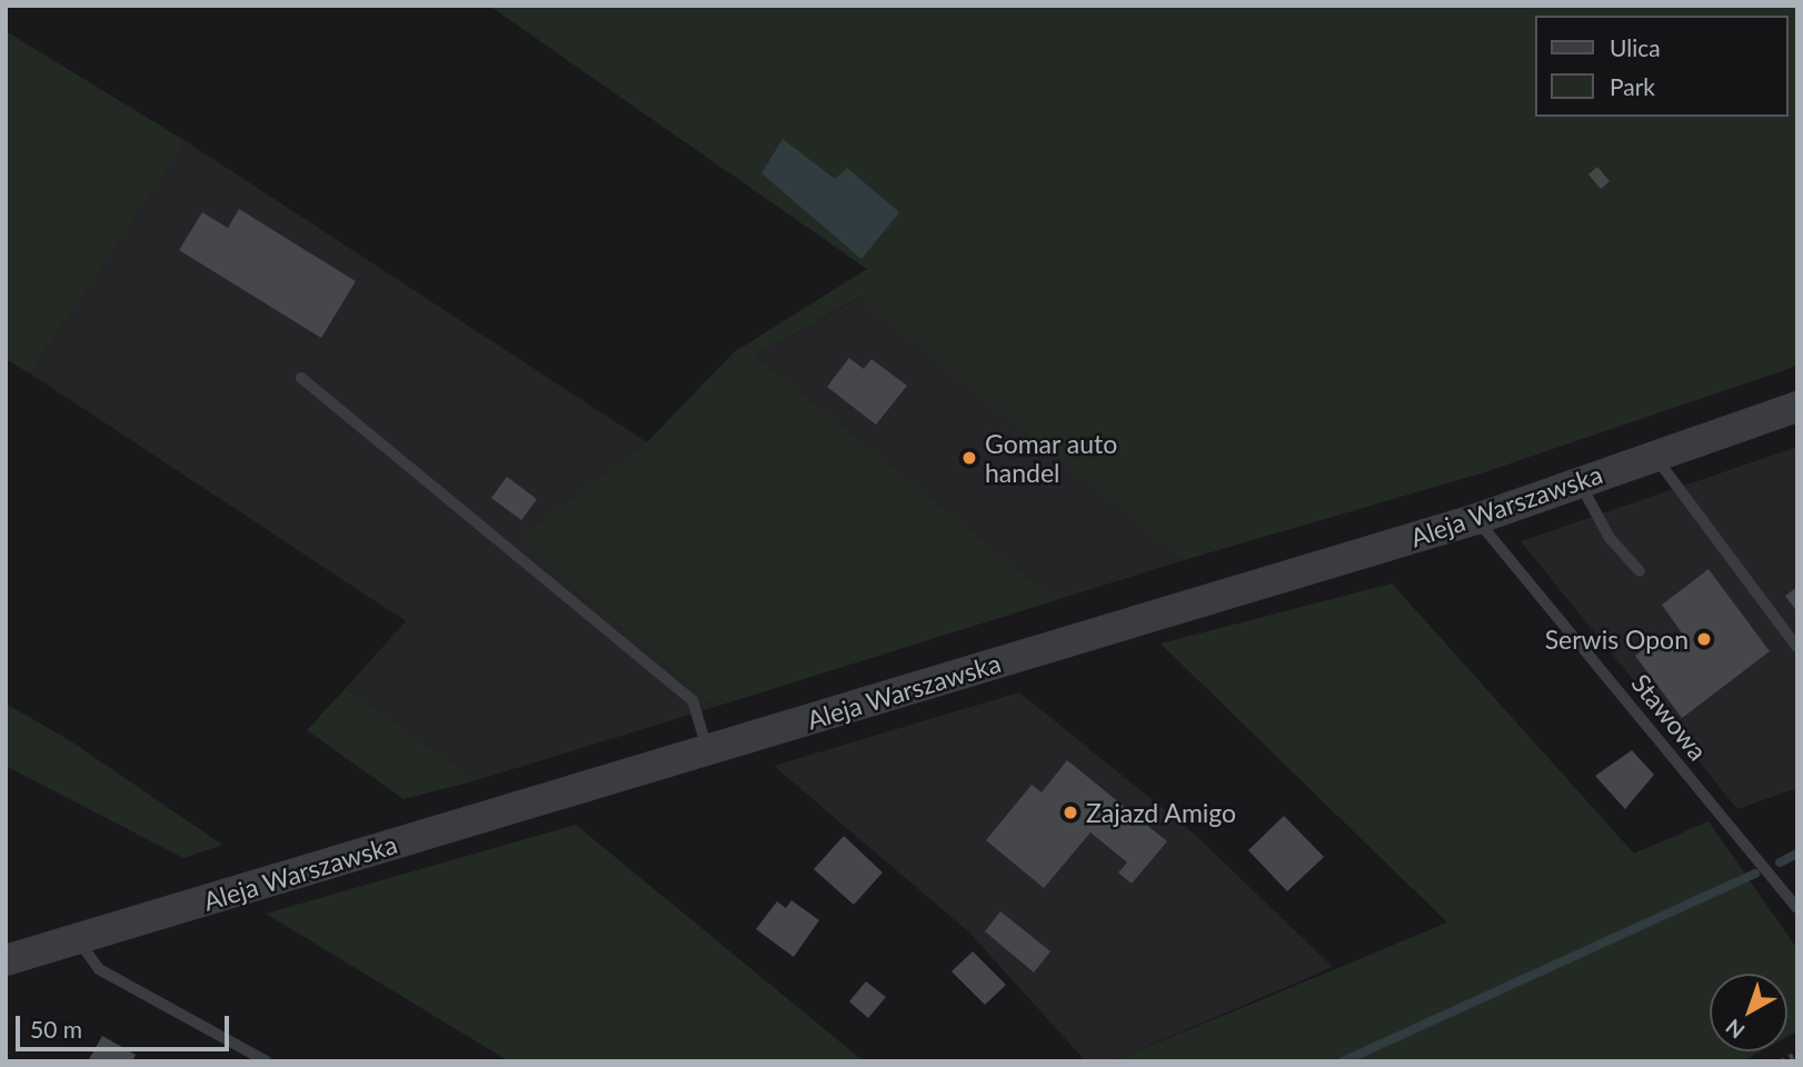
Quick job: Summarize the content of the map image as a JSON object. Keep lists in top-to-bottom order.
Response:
{
  "streets": {
    "street": ["Aleja Warszawska"],
    "lane": ["Stawowa"]
  },
  "crossings": [
    ["Aleja Warszawska", "Stawowa"]
  ],
  "places": ["Gomar auto handel", "Serwis Opon", "Zajazd Amigo"],
  "legend": ["Ulica", "Park"],
  "scale_bar": "50 m",
  "north": "bottom left"
}
